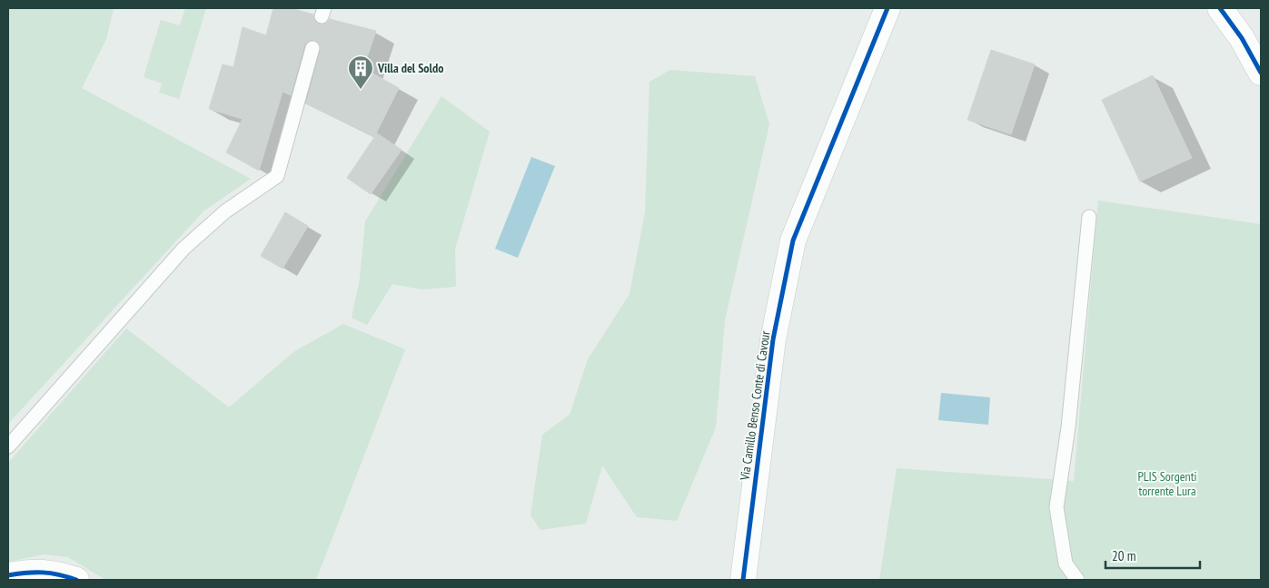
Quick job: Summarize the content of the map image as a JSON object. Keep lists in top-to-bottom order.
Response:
{
  "streets": {
    "street": ["Via Camillo Benso Conte di Cavour"]
  },
  "parks": ["PLIS Sorgenti torrente Lura"],
  "places": {
    "building": ["Villa del Soldo"]
  },
  "scale_bar": "20 m"
}
